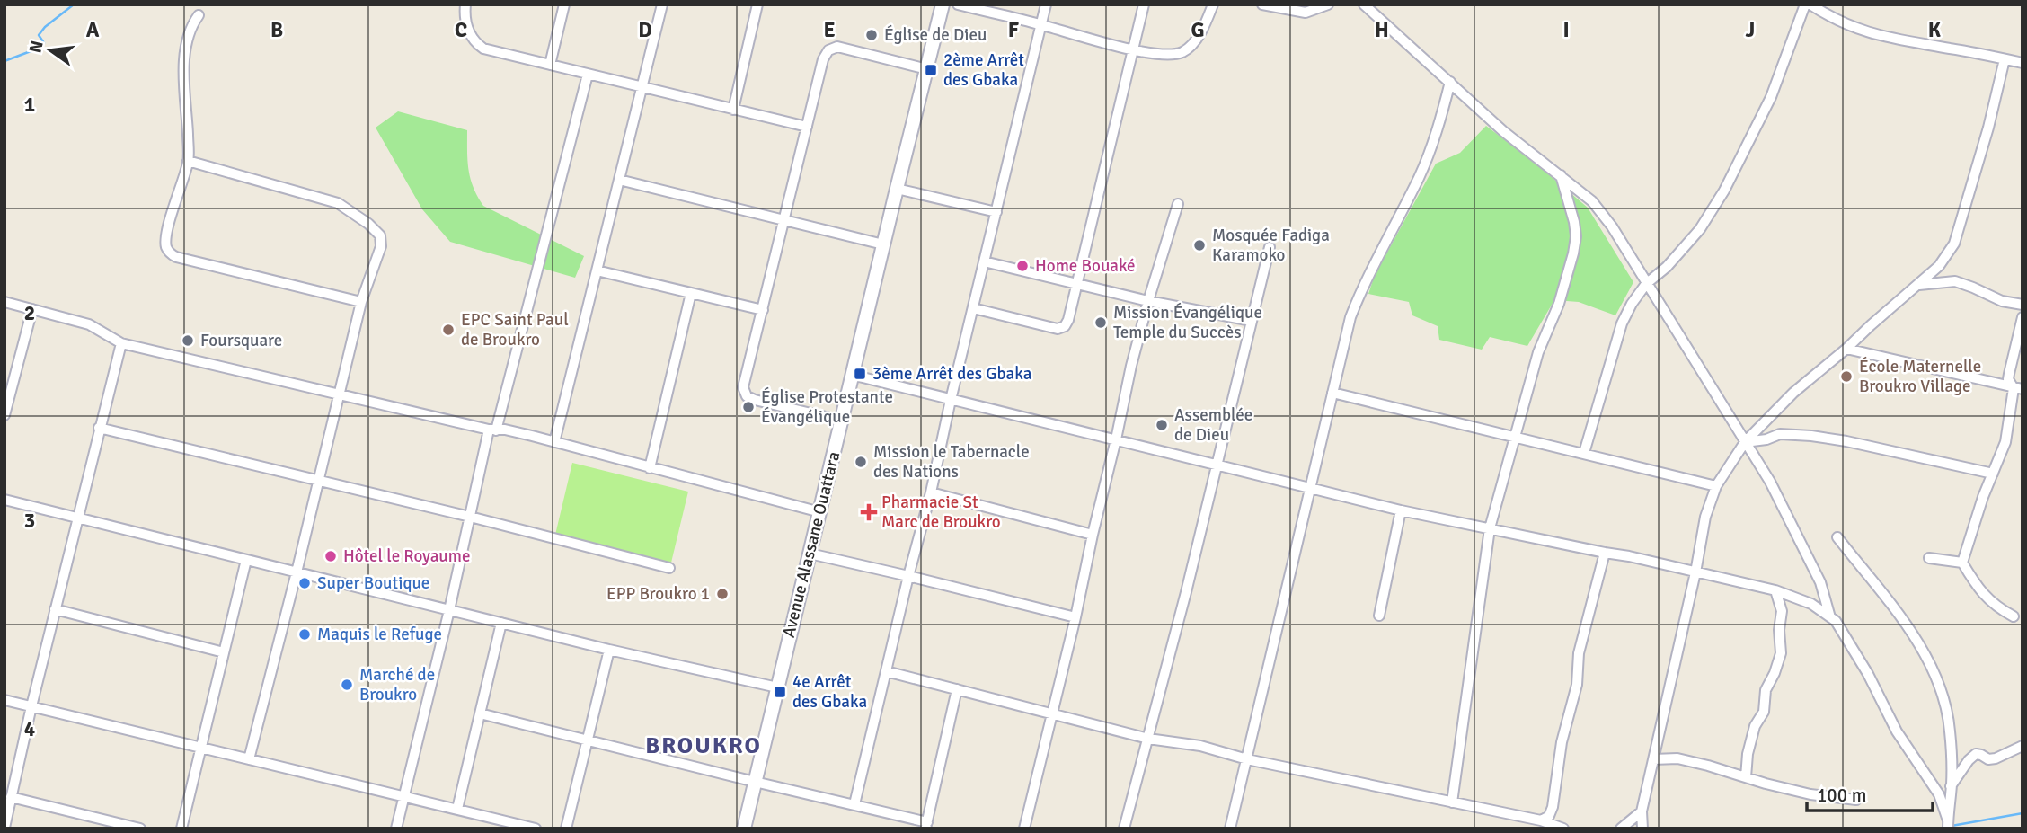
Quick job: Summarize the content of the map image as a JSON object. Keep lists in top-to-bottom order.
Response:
{
  "streets": {
    "street": ["Avenue Alassane Ouattara"]
  },
  "districts": ["BROUKRO"],
  "places": {
    "other": [
      "Église de Dieu",
      "Mosquée Fadiga Karamoko",
      "Home Bouaké",
      "Mission Évangélique Temple du Succès",
      "EPC Saint Paul de Broukro",
      "Foursquare",
      "École Maternelle Broukro Village",
      "Église Protestante Évangélique",
      "Assemblée de Dieu",
      "Mission le Tabernacle des Nations",
      "Hôtel le Royaume",
      "Super Boutique",
      "EPP Broukro 1",
      "Maquis le Refuge",
      "Marché de Broukro"
    ],
    "transit": ["2ème Arrêt des Gbaka", "3ème Arrêt des Gbaka", "4e Arrêt des Gbaka"],
    "health": ["Pharmacie St Marc de Broukro"]
  },
  "scale_bar": "100 m",
  "north": "left",
  "grid": {
    "columns": [
      "A",
      "B",
      "C",
      "D",
      "E",
      "F",
      "G",
      "H",
      "I",
      "J",
      "K"
    ],
    "rows": [
      "1",
      "2",
      "3",
      "4"
    ]
  }
}
